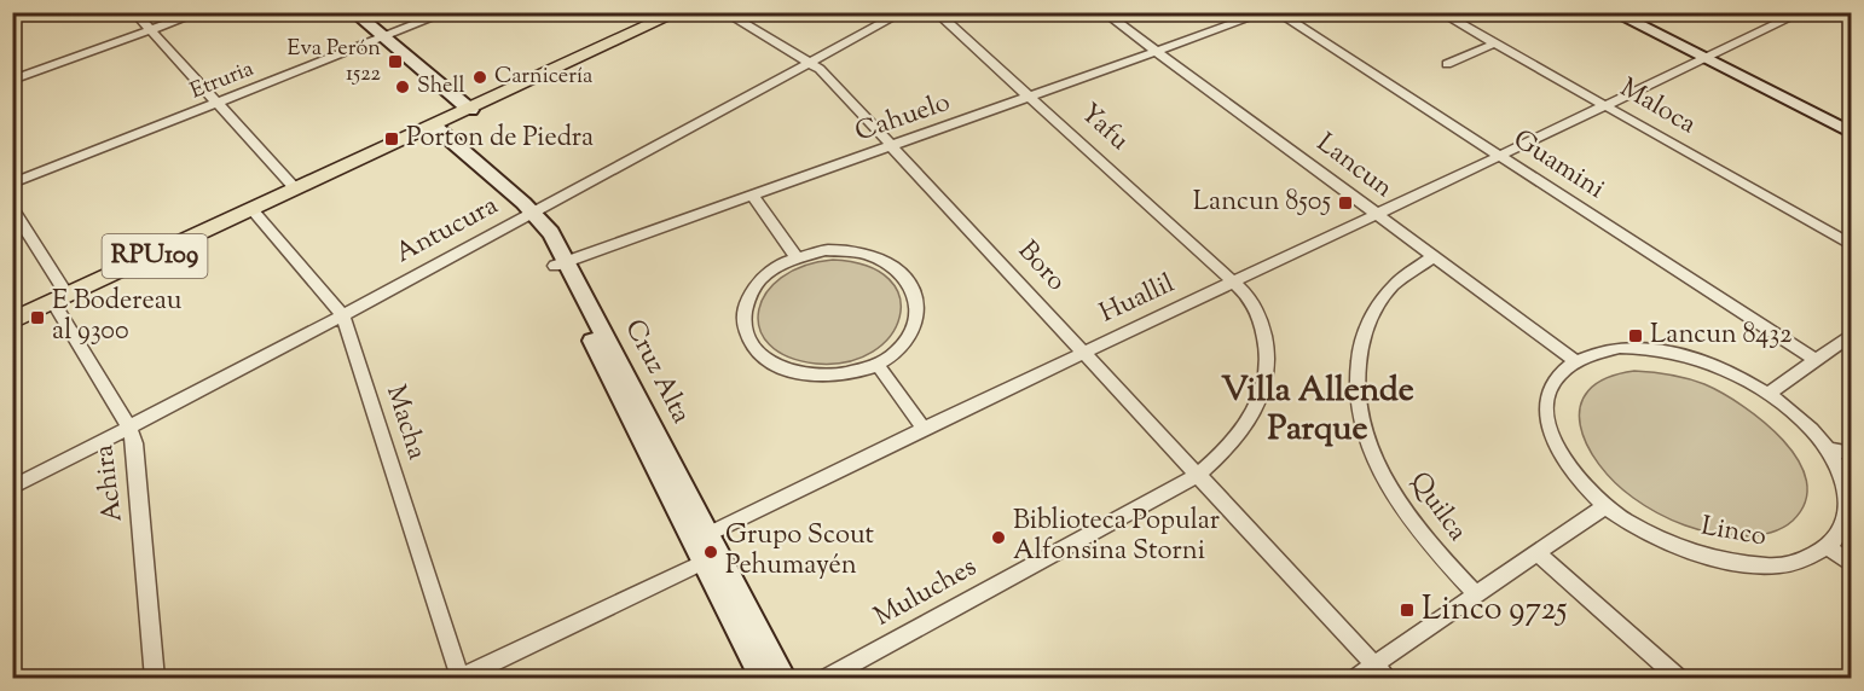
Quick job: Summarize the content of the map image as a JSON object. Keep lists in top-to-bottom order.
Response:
{
  "streets": {
    "main road": ["RPU109", "Cruz Alta"],
    "street": [
      "Etruria",
      "Maloca",
      "Cahuelo",
      "Yafu",
      "Guamini",
      "Lancun",
      "Antucura",
      "Boro",
      "Huallil",
      "Macha",
      "Achira",
      "Quilca",
      "Linco",
      "Muluches"
    ]
  },
  "crossings": [
    ["Maloca", "Huallil"],
    ["Cahuelo", "Yafu"],
    ["Cahuelo", "Lancun"],
    ["Cahuelo", "Boro"],
    ["Cahuelo", "Cruz Alta"],
    ["Yafu", "Huallil"],
    ["Yafu", "Muluches"],
    ["Guamini", "Huallil"],
    ["Lancun", "Huallil"],
    ["Lancun", "Quilca"],
    ["Lancun", "Linco"],
    ["Antucura", "Boro"],
    ["Antucura", "Cruz Alta"],
    ["Antucura", "Macha"],
    ["Antucura", "Achira"],
    ["RPU109", "Cruz Alta"],
    ["RPU109", "Macha"],
    ["RPU109", "Achira"],
    ["Boro", "Huallil"],
    ["Boro", "Muluches"],
    ["Huallil", "Cruz Alta"],
    ["Huallil", "Muluches"]
  ],
  "districts": ["Villa Allende Parque"],
  "places": {
    "transit": [
      "Eva Perón 1522",
      "Porton de Piedra",
      "Lancun 8505",
      "E Bodereau al 9300",
      "Lancun 8432",
      "Linco 9725"
    ],
    "other": [
      "Carnicería",
      "Shell",
      "Biblioteca Popular Alfonsina Storni",
      "Grupo Scout Pehumayén"
    ]
  }
}
